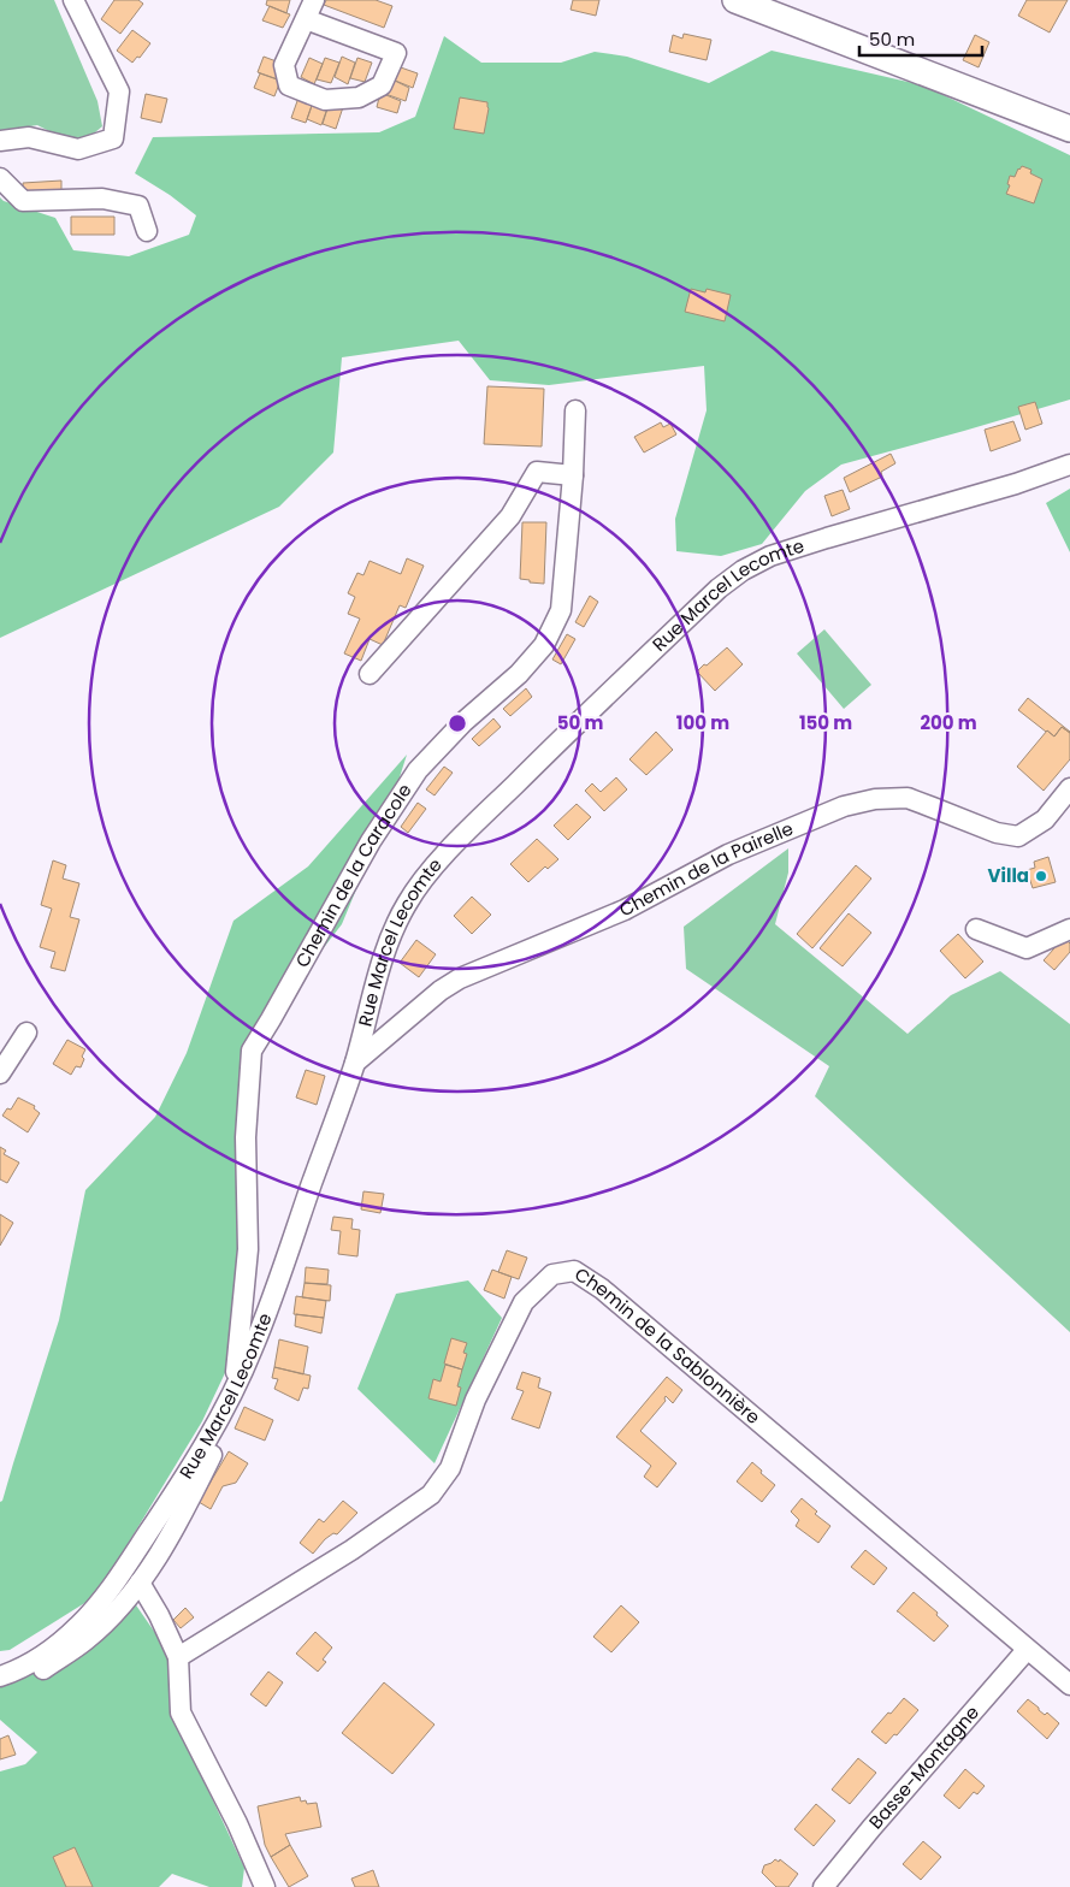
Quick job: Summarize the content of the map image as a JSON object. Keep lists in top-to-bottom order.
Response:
{
  "streets": {
    "street": [
      "Rue Marcel Lecomte",
      "Chemin de la Pairelle",
      "Chemin de la Caracole",
      "Chemin de la Sablonnière",
      "Basse-Montagne"
    ]
  },
  "crossings": [
    ["Rue Marcel Lecomte", "Chemin de la Pairelle"],
    ["Rue Marcel Lecomte", "Chemin de la Caracole"],
    ["Chemin de la Sablonnière", "Basse-Montagne"]
  ],
  "places": ["Villa"],
  "scale_bar": "50 m",
  "rings": [
    "50 m",
    "100 m",
    "150 m",
    "200 m"
  ]
}
